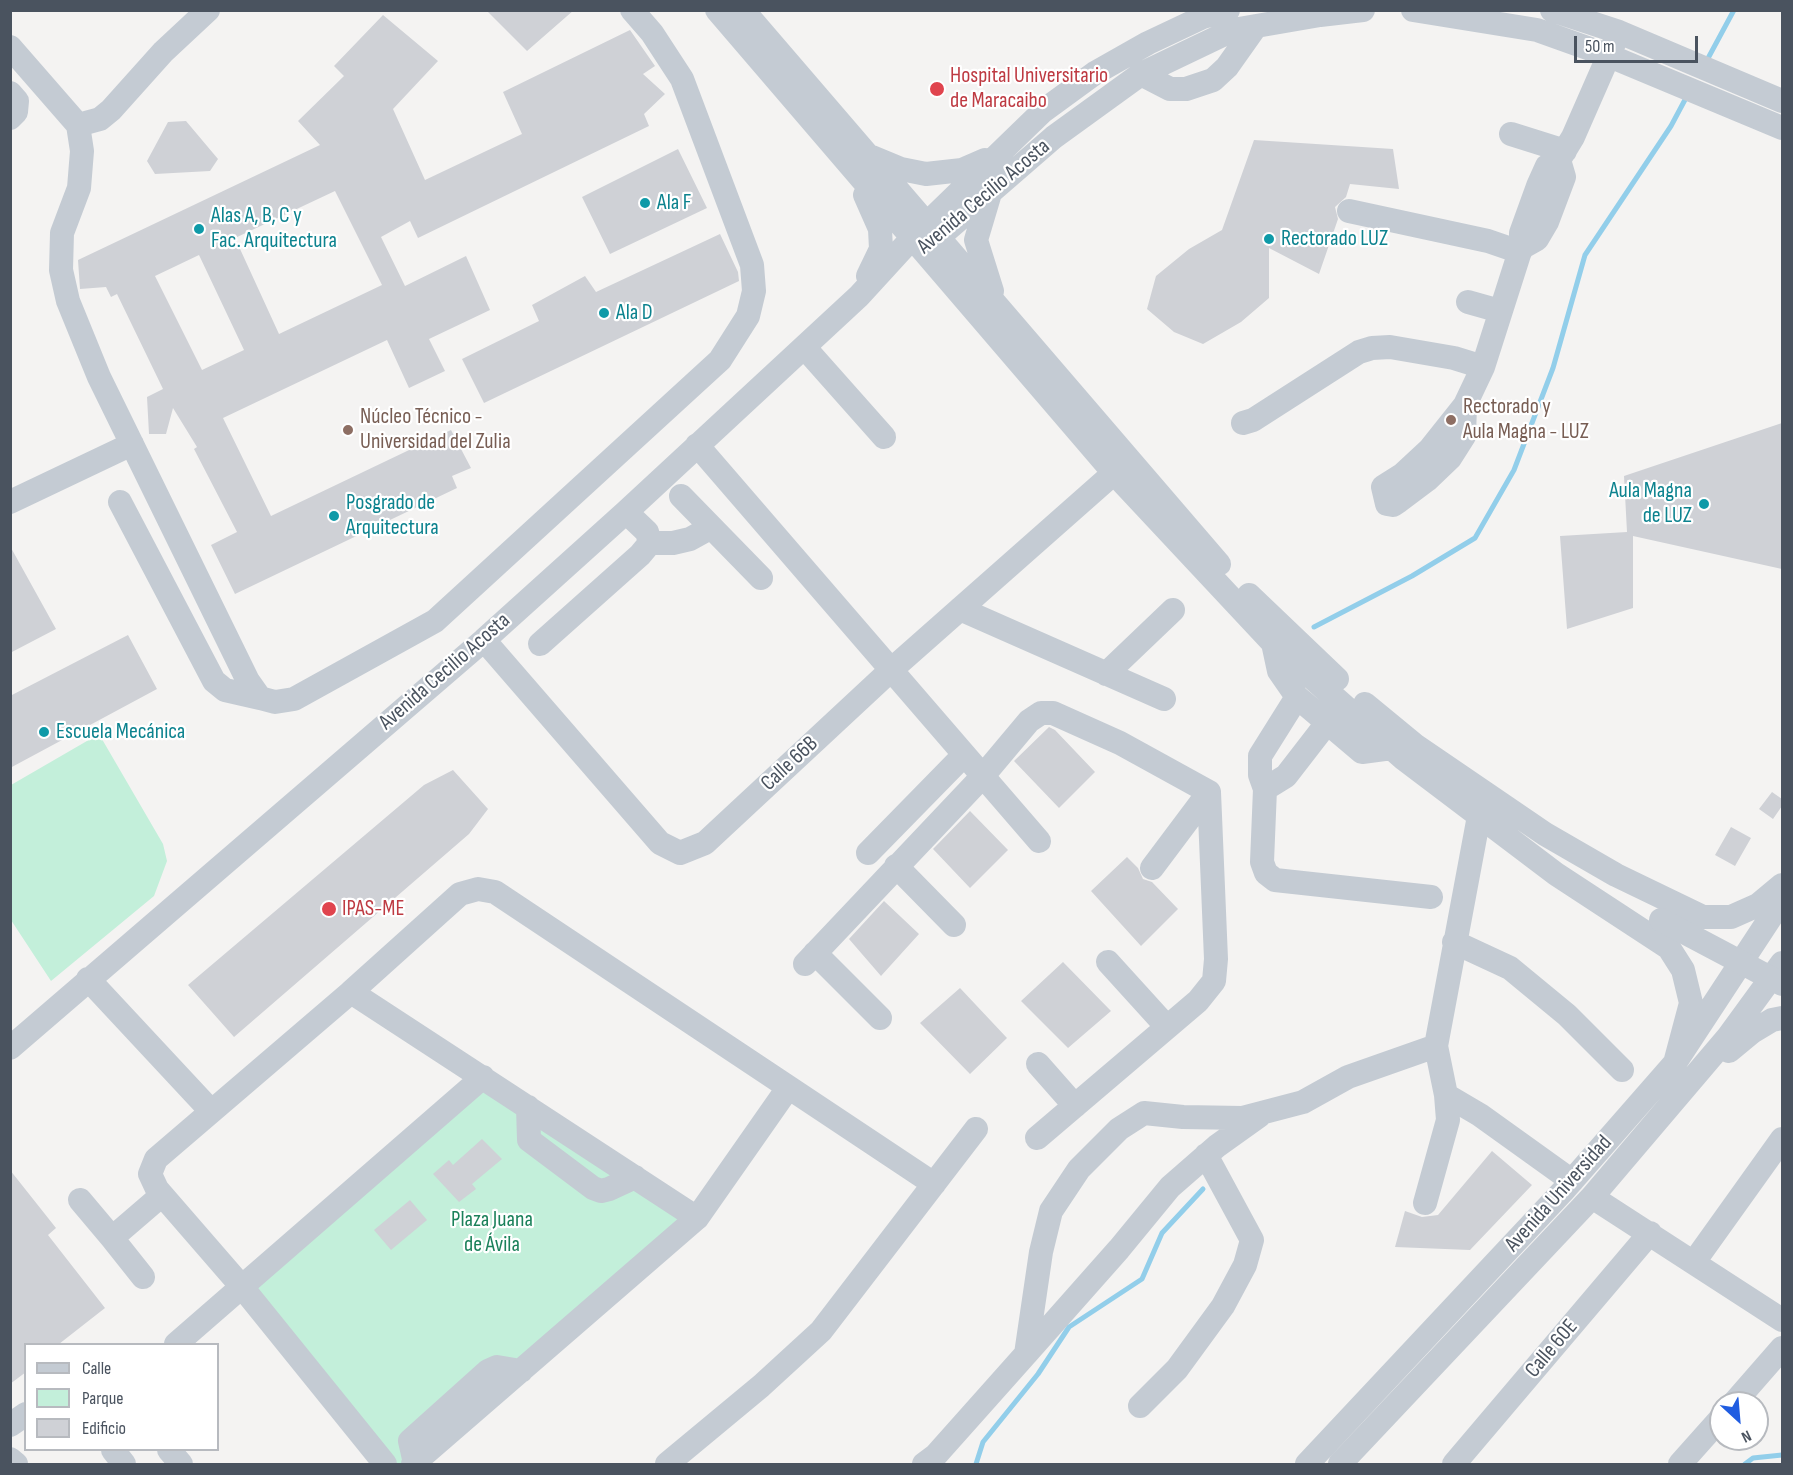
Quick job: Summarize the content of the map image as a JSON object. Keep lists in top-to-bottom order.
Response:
{
  "streets": {
    "street": [
      "Avenida Cecilio Acosta",
      "Calle 66B",
      "Avenida Universidad",
      "Calle 60E"
    ]
  },
  "crossings": [
    ["Avenida Cecilio Acosta", "Calle 66B"]
  ],
  "parks": ["Plaza Juana de Ávila"],
  "places": [
    "Hospital Universitario de Maracaibo",
    "Ala F",
    "Alas A, B, C y Fac. Arquitectura",
    "Rectorado LUZ",
    "Ala D",
    "Rectorado y Aula Magna - LUZ",
    "Núcleo Técnico - Universidad del Zulia",
    "Aula Magna de LUZ",
    "Posgrado de Arquitectura",
    "Escuela Mecánica",
    "IPAS-ME"
  ],
  "legend": ["Calle", "Parque", "Edificio"],
  "scale_bar": "50 m",
  "north": "bottom right"
}
